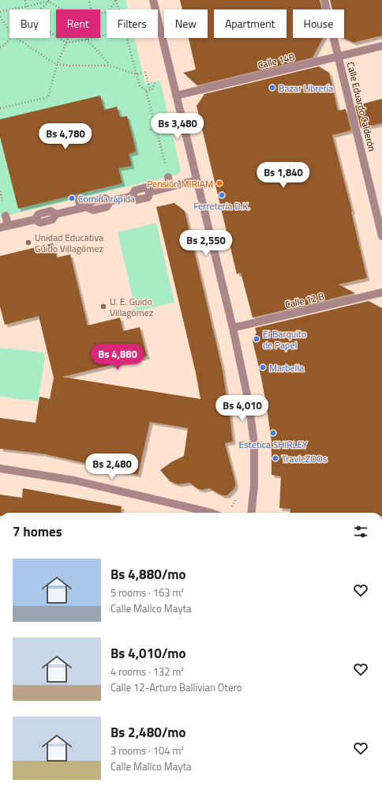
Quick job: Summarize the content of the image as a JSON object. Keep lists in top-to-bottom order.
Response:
{
  "streets": {
    "street": ["Calle 14B", "Calle Eduardo Calderón", "Calle 12 B"]
  },
  "crossings": [
    ["Calle 14B", "Calle Eduardo Calderón"]
  ],
  "places": [
    "Bazar Librería",
    "Pensión MIRIAM",
    "Ferreteria D.K.",
    "Comida rápida",
    "Unidad Educativa Guido Villagómez",
    "U. E. Guido Villagómez",
    "El Barquito de Papel",
    "Marbella",
    "Estetica SHIRLEY",
    "TravieZOOs"
  ],
  "page": {
    "chip": [
      "Buy",
      "Rent",
      "Filters",
      "New",
      "Apartment",
      "House"
    ],
    "price": [
      "Bs 3,480",
      "Bs 4,780",
      "Bs 1,840",
      "Bs 2,550",
      "Bs 4,880",
      "Bs 4,010",
      "Bs 2,480"
    ],
    "heading": "7 homes",
    "list": [
      {
        "name": "Bs 4,880/mo",
        "note": "5 rooms · 163 m² · Calle Mallco Mayta"
      },
      {
        "name": "Bs 4,010/mo",
        "note": "4 rooms · 132 m² · Calle 12-Arturo Ballivian Otero"
      },
      {
        "name": "Bs 2,480/mo",
        "note": "3 rooms · 104 m² · Calle Mallco Mayta"
      }
    ]
  }
}
